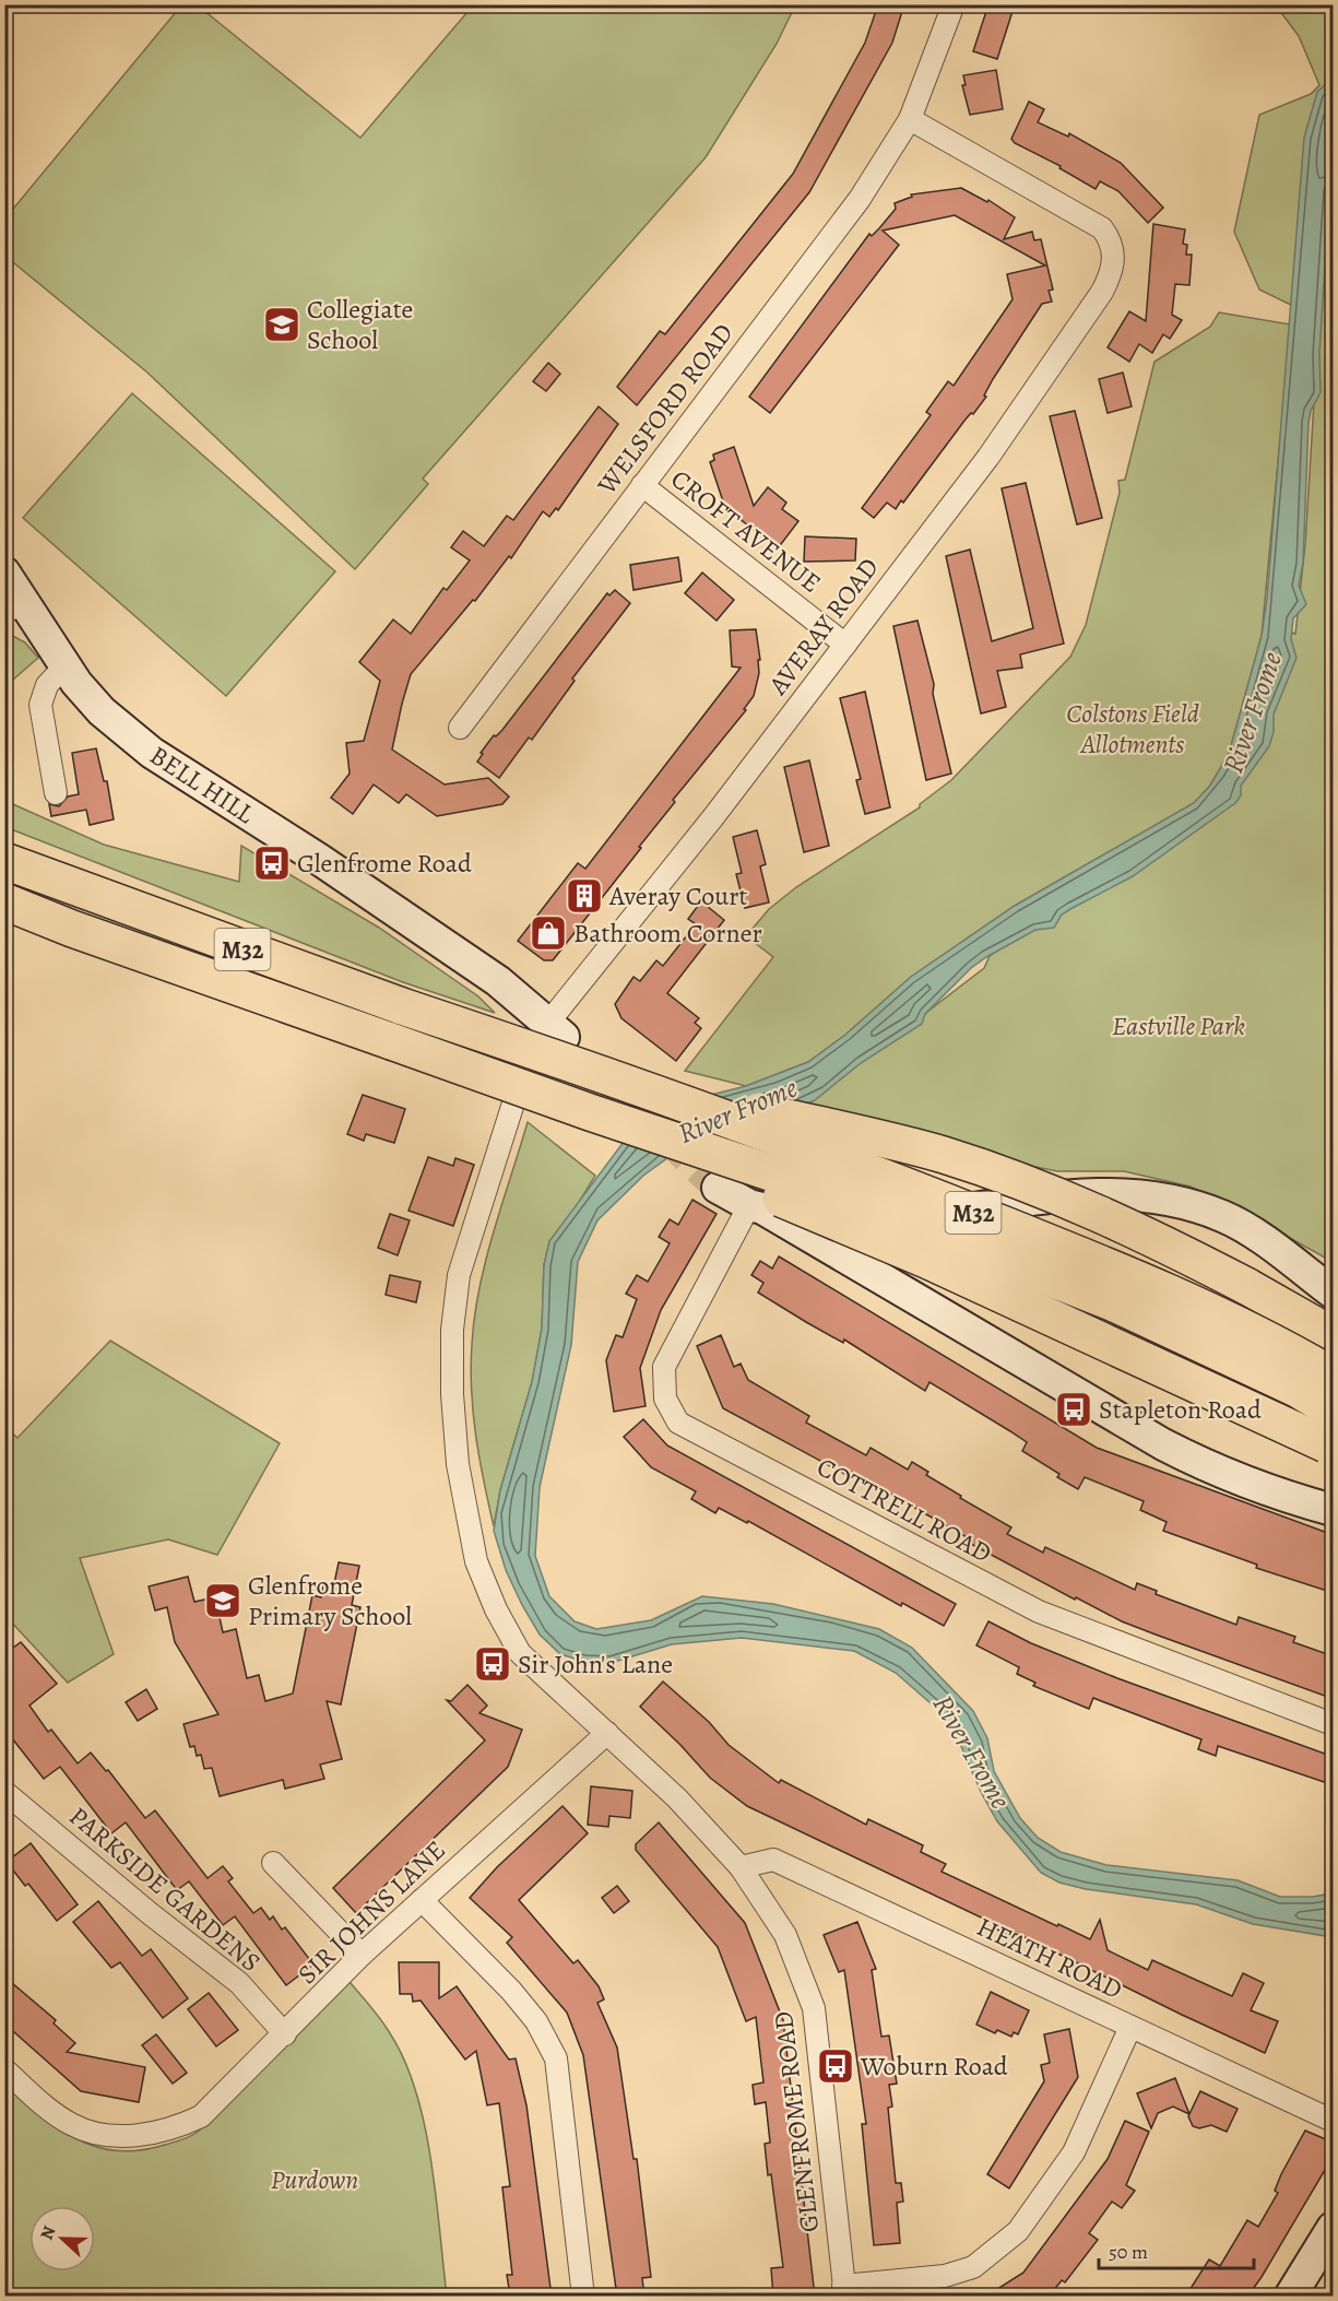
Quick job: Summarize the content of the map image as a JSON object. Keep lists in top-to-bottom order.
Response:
{
  "streets": {
    "highway": ["M32"],
    "main road": ["BELL HILL"],
    "street": [
      "WELSFORD ROAD",
      "CROFT AVENUE",
      "AVERAY ROAD",
      "COTTRELL ROAD",
      "PARKSIDE GARDENS",
      "SIR JOHNS LANE",
      "HEATH ROAD",
      "GLENFROME ROAD"
    ]
  },
  "crossings": [
    ["WELSFORD ROAD", "CROFT AVENUE"],
    ["WELSFORD ROAD", "AVERAY ROAD"],
    ["CROFT AVENUE", "AVERAY ROAD"],
    ["AVERAY ROAD", "BELL HILL"],
    ["AVERAY ROAD", "GLENFROME ROAD"],
    ["BELL HILL", "GLENFROME ROAD"],
    ["PARKSIDE GARDENS", "SIR JOHNS LANE"],
    ["SIR JOHNS LANE", "GLENFROME ROAD"],
    ["HEATH ROAD", "GLENFROME ROAD"]
  ],
  "water": ["River Frome"],
  "parks": ["Colstons Field Allotments", "Eastville Park", "Purdown"],
  "places": {
    "school or university": ["Collegiate School", "Glenfrome Primary School"],
    "bus stop": [
      "Glenfrome Road",
      "Stapleton Road",
      "Sir John's Lane",
      "Woburn Road"
    ],
    "building": ["Averay Court"],
    "shop": ["Bathroom Corner"]
  },
  "scale_bar": "50 m",
  "north": "left"
}
